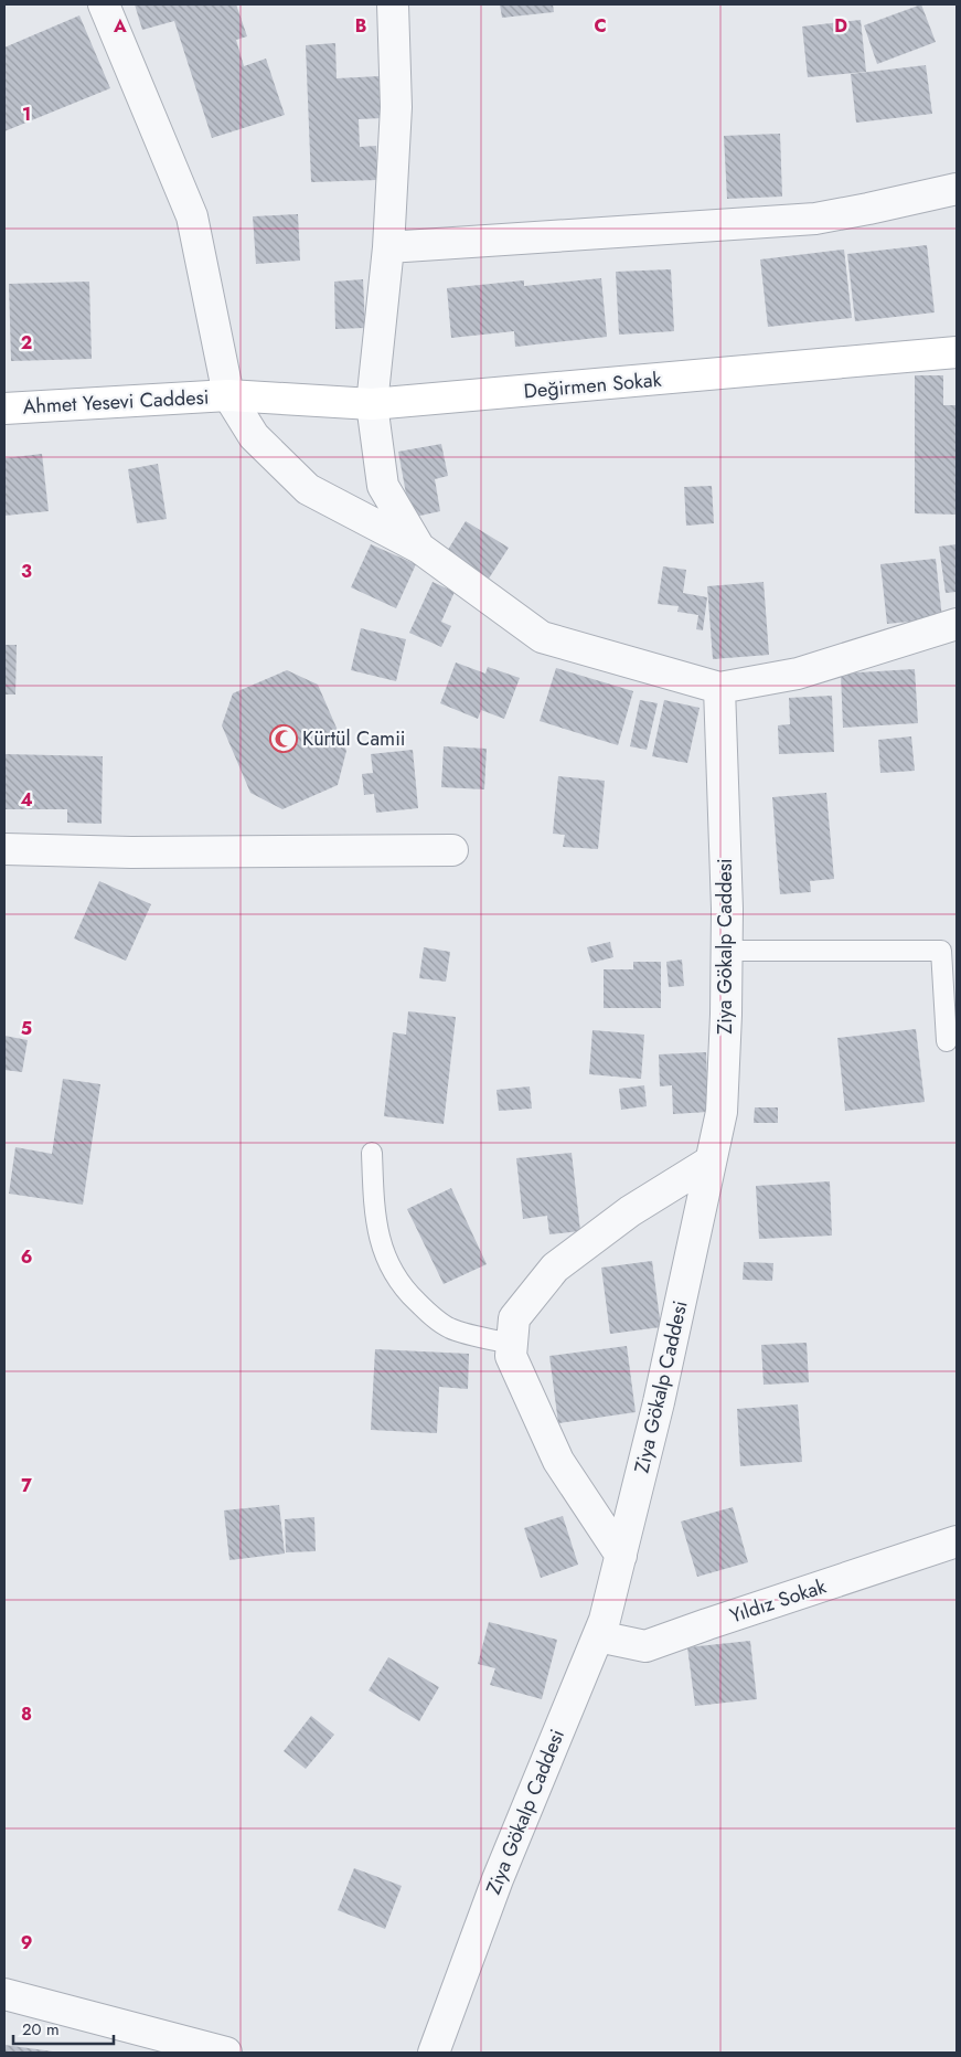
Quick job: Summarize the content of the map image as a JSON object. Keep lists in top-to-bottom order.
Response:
{
  "streets": {
    "street": [
      "Değirmen Sokak",
      "Ahmet Yesevi Caddesi",
      "Ziya Gökalp Caddesi",
      "Yıldız Sokak"
    ]
  },
  "crossings": [
    ["Değirmen Sokak", "Ahmet Yesevi Caddesi"],
    ["Ziya Gökalp Caddesi", "Yıldız Sokak"]
  ],
  "places": {
    "mosque": ["Kürtül Camii"]
  },
  "scale_bar": "20 m",
  "grid": {
    "columns": [
      "A",
      "B",
      "C",
      "D"
    ],
    "rows": [
      "1",
      "2",
      "3",
      "4",
      "5",
      "6",
      "7",
      "8",
      "9"
    ]
  }
}
